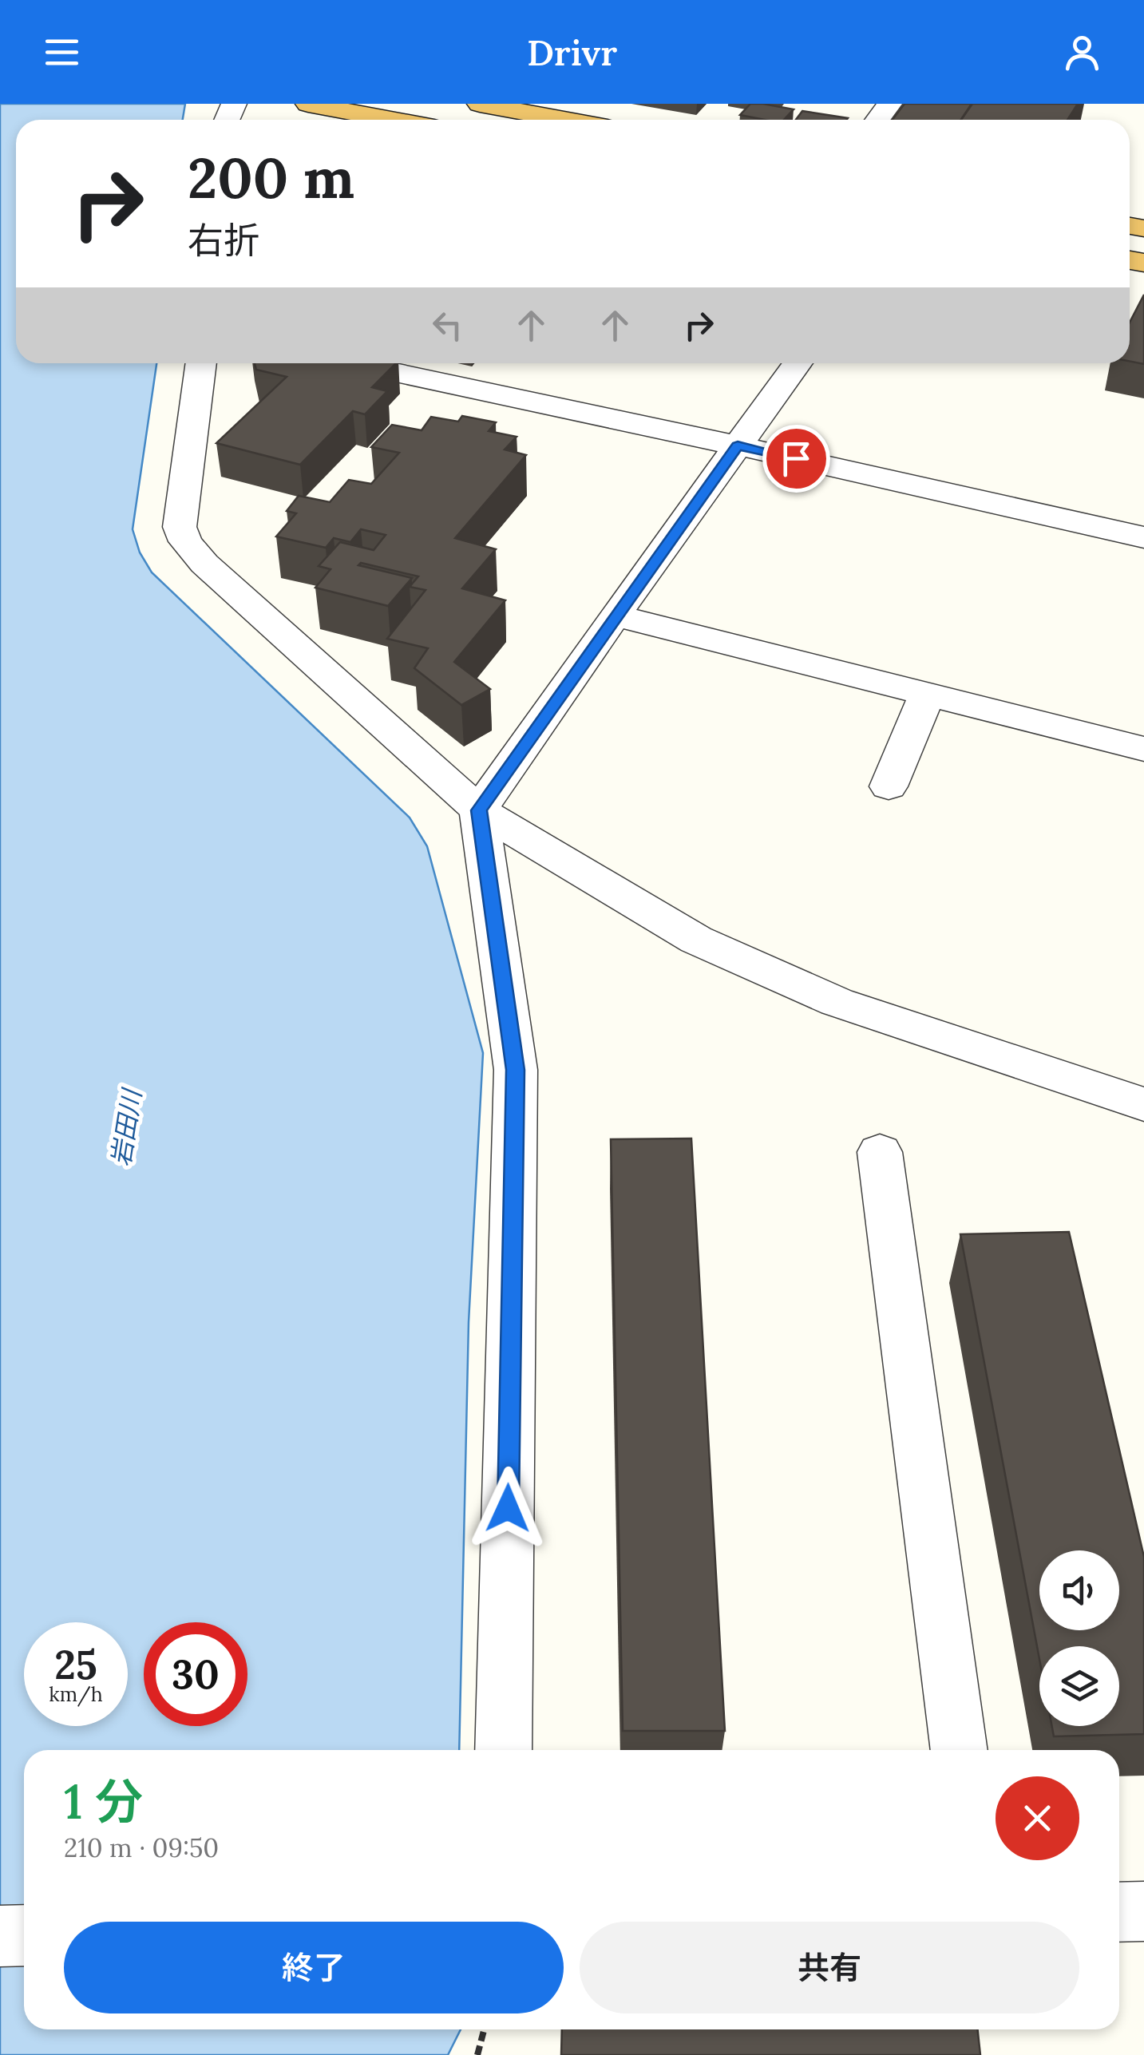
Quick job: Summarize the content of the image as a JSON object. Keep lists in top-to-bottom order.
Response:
{
  "water": ["岩田川"],
  "page": {
    "header": "Drivr",
    "turn": ["200 m", "右折"],
    "speed": "25 km/h",
    "limit": "30",
    "heading": ["1 分", "210 m · 09:50"],
    "buttons": ["終了", "共有"]
  }
}
